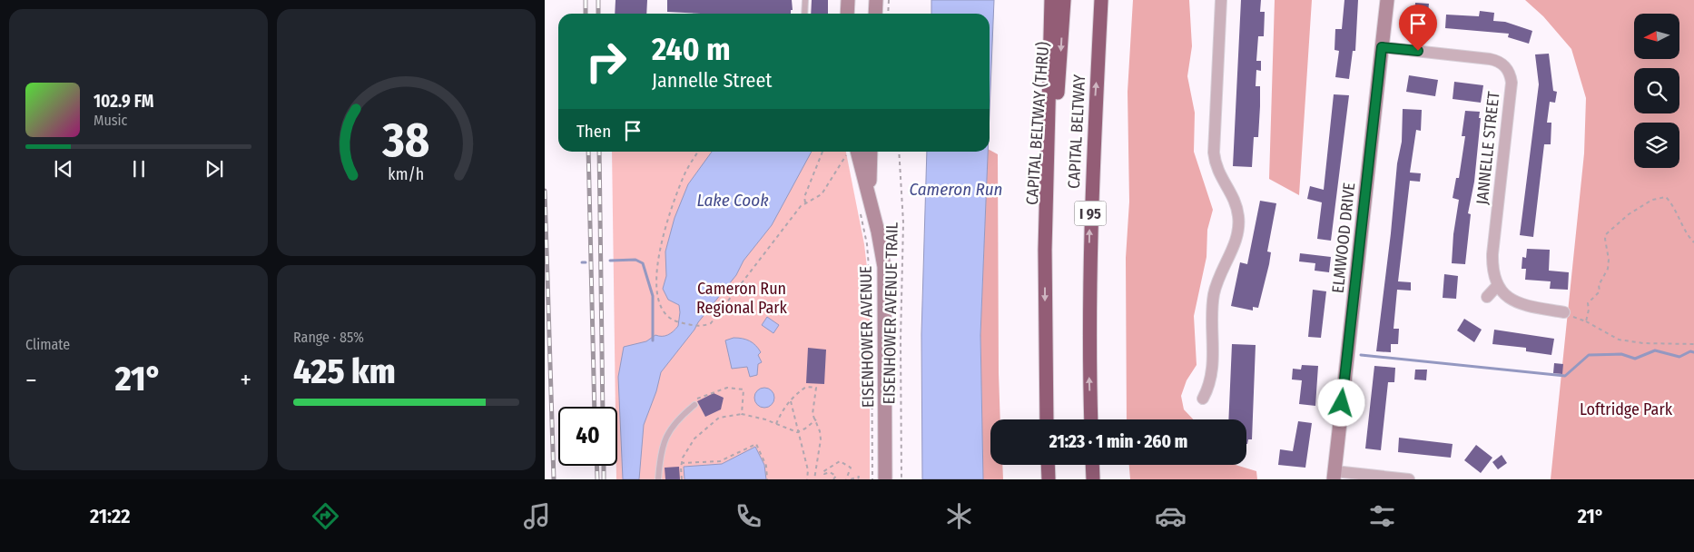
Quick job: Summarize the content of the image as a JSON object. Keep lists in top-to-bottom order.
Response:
{
  "streets": {
    "highway": ["CAPITAL BELTWAY (THRU)", "CAPITAL BELTWAY", "I 95"],
    "street": ["JANNELLE STREET", "ELMWOOD DRIVE", "EISENHOWER AVENUE"],
    "path": ["EISENHOWER AVENUE TRAIL"]
  },
  "crossings": [
    ["JANNELLE STREET", "ELMWOOD DRIVE"]
  ],
  "water": ["Cameron Run", "Lake Cook"],
  "parks": ["Cameron Run Regional Park", "Loftridge Park"],
  "north": "left",
  "page": {
    "turn": ["240 m", "Jannelle Street"],
    "song": ["102.9 FM", "Music"],
    "then": "Then",
    "tile": [
      "Climate",
      ["Range · 85%", "425 km"]
    ],
    "heat": ["−", "21°", "+"],
    "limit": "40",
    "trip": "21:23 · 1 min · 260 m",
    "tabs": ["21:22", "21°"],
    "gauge": ["38", "km/h"]
  }
}
